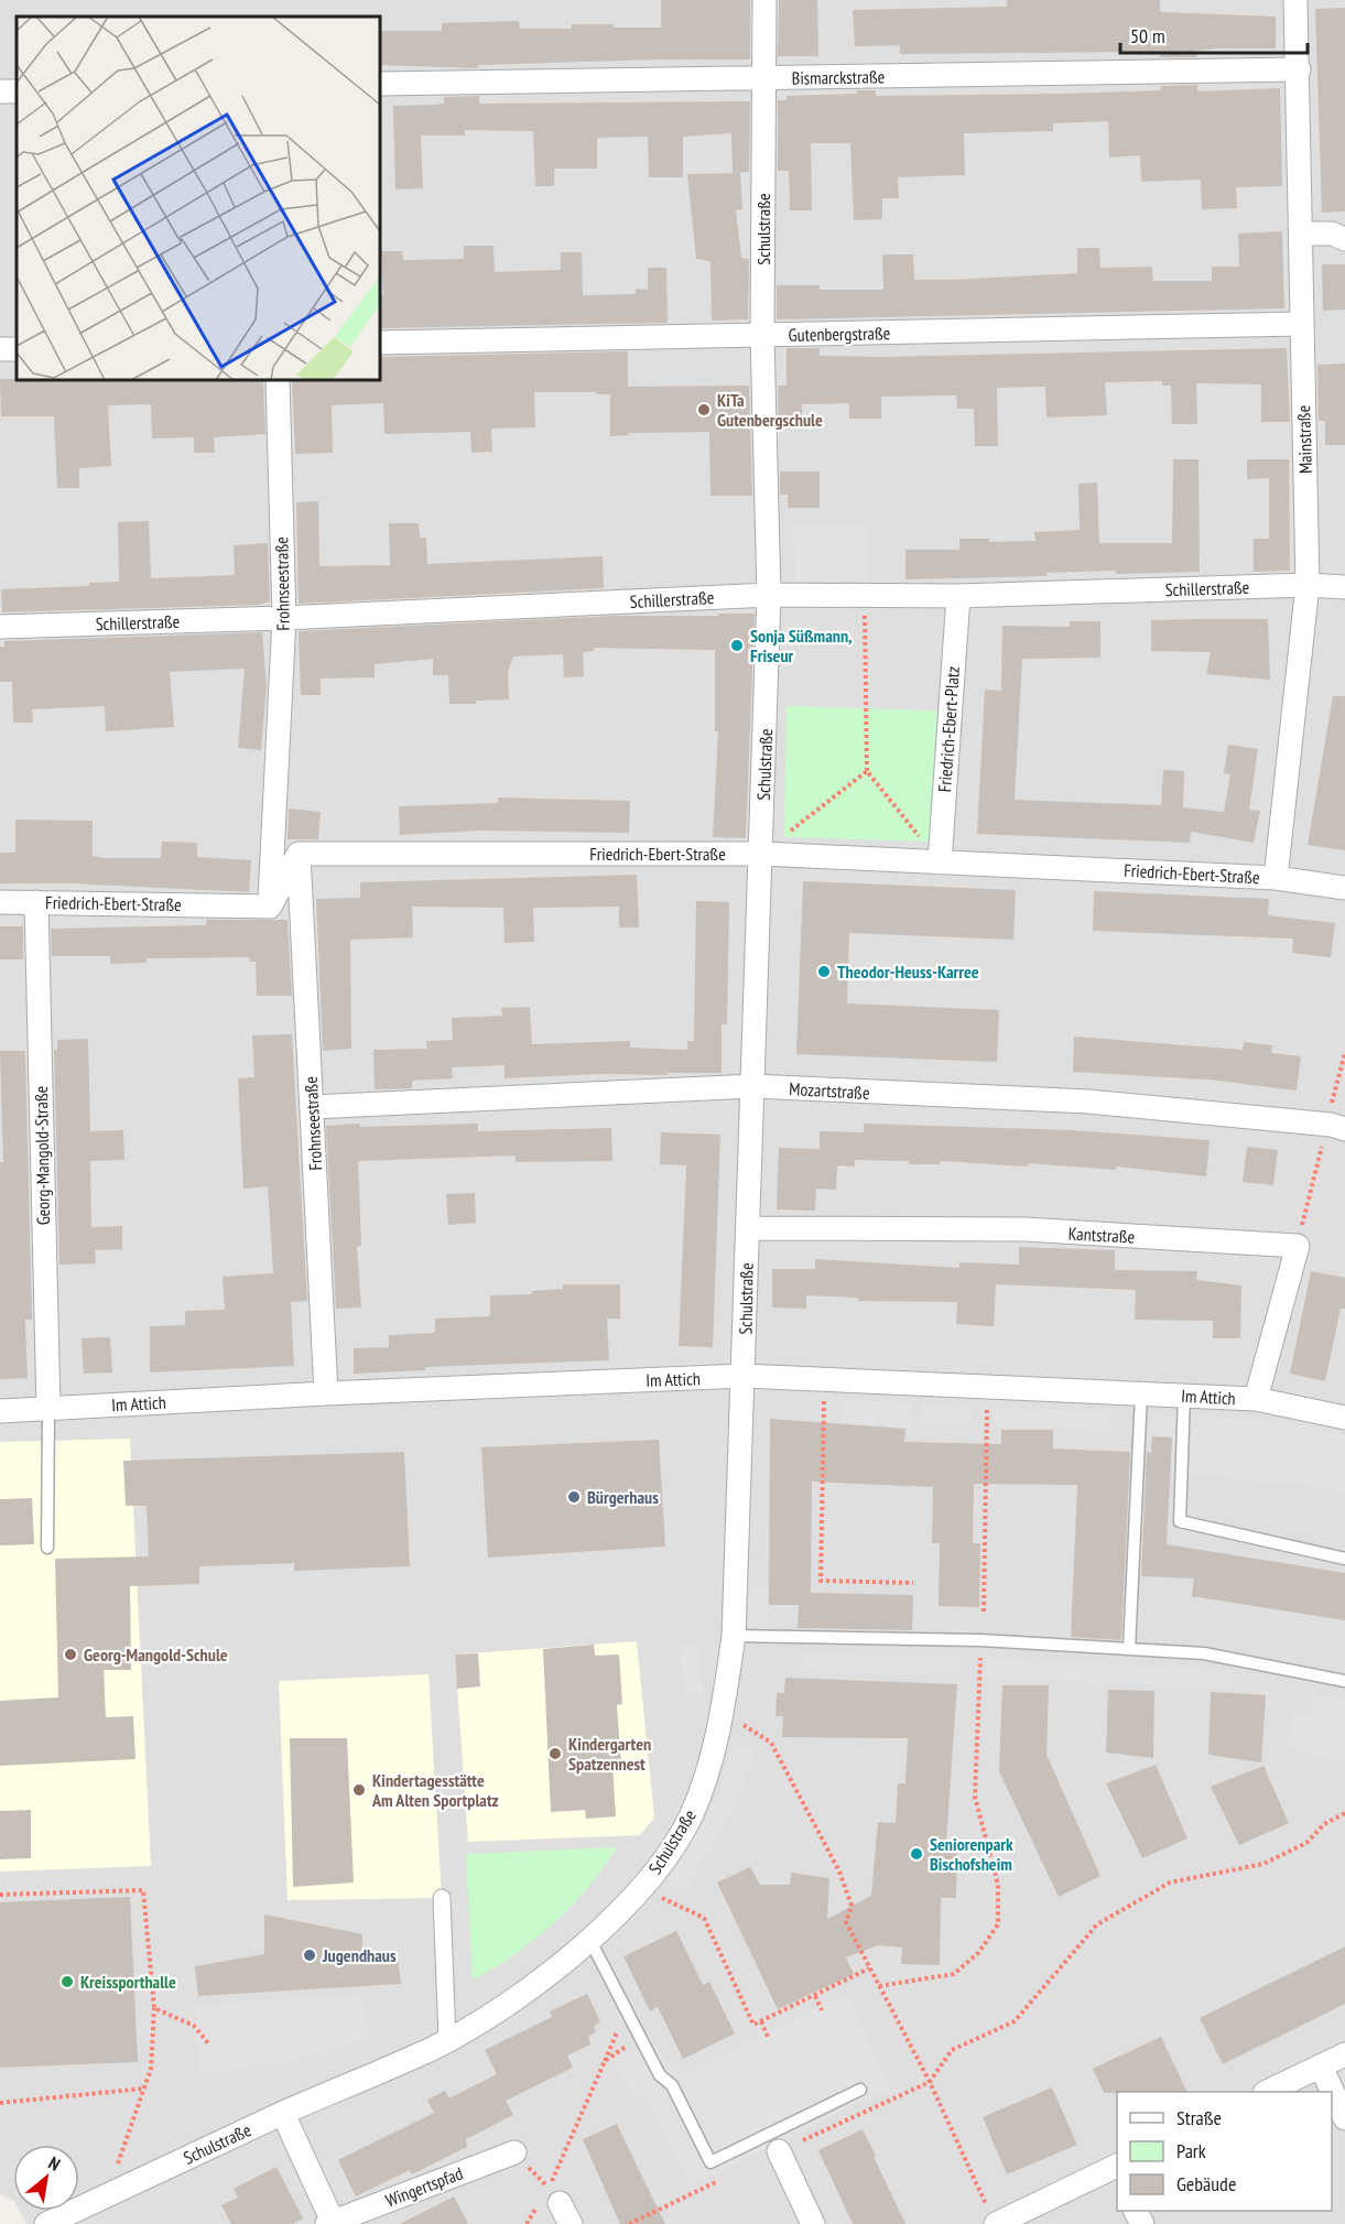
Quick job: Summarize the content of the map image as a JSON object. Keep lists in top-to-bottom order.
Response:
{
  "streets": {
    "street": [
      "Bismarckstraße",
      "Schulstraße",
      "Gutenbergstraße",
      "Mainstraße",
      "Frohnseestraße",
      "Schillerstraße",
      "Friedrich-Ebert-Platz",
      "Friedrich-Ebert-Straße",
      "Mozartstraße",
      "Georg-Mangold-Straße",
      "Kantstraße",
      "Im Attich",
      "Wingertspfad"
    ]
  },
  "crossings": [
    ["Bismarckstraße", "Schulstraße"],
    ["Bismarckstraße", "Mainstraße"],
    ["Schulstraße", "Gutenbergstraße"],
    ["Schulstraße", "Schillerstraße"],
    ["Schulstraße", "Friedrich-Ebert-Straße"],
    ["Schulstraße", "Mozartstraße"],
    ["Schulstraße", "Kantstraße"],
    ["Schulstraße", "Im Attich"],
    ["Schulstraße", "Wingertspfad"],
    ["Gutenbergstraße", "Mainstraße"],
    ["Mainstraße", "Schillerstraße"],
    ["Mainstraße", "Friedrich-Ebert-Straße"],
    ["Frohnseestraße", "Schillerstraße"],
    ["Frohnseestraße", "Friedrich-Ebert-Straße"],
    ["Frohnseestraße", "Mozartstraße"],
    ["Frohnseestraße", "Im Attich"],
    ["Schillerstraße", "Friedrich-Ebert-Platz"],
    ["Friedrich-Ebert-Platz", "Friedrich-Ebert-Straße"],
    ["Friedrich-Ebert-Straße", "Georg-Mangold-Straße"],
    ["Georg-Mangold-Straße", "Im Attich"]
  ],
  "places": [
    "KiTa Gutenbergschule",
    "Sonja Süßmann, Friseur",
    "Theodor-Heuss-Karree",
    "Bürgerhaus",
    "Georg-Mangold-Schule",
    "Kindergarten Spatzennest",
    "Kindertagesstätte Am Alten Sportplatz",
    "Seniorenpark Bischofsheim",
    "Jugendhaus",
    "Kreissporthalle"
  ],
  "legend": ["Straße", "Park", "Gebäude"],
  "scale_bar": "50 m",
  "north": "top right"
}
